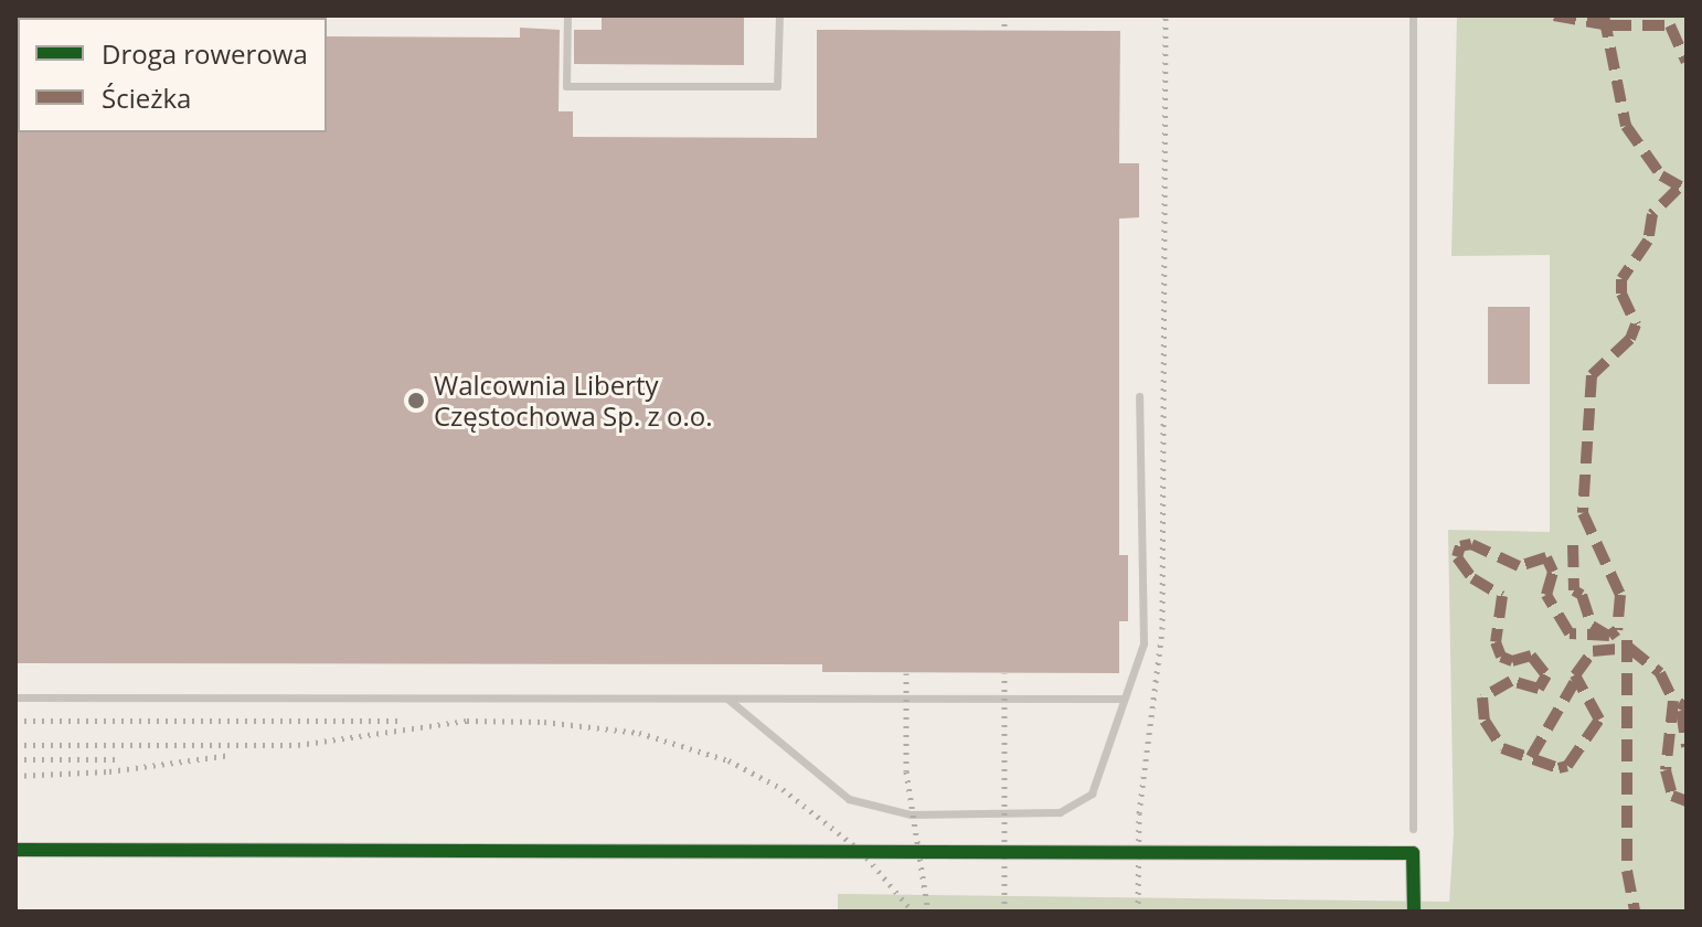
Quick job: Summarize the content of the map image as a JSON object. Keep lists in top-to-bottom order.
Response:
{
  "places": ["Walcownia Liberty Częstochowa Sp. z o.o."],
  "legend": ["Droga rowerowa", "Ścieżka"]
}
